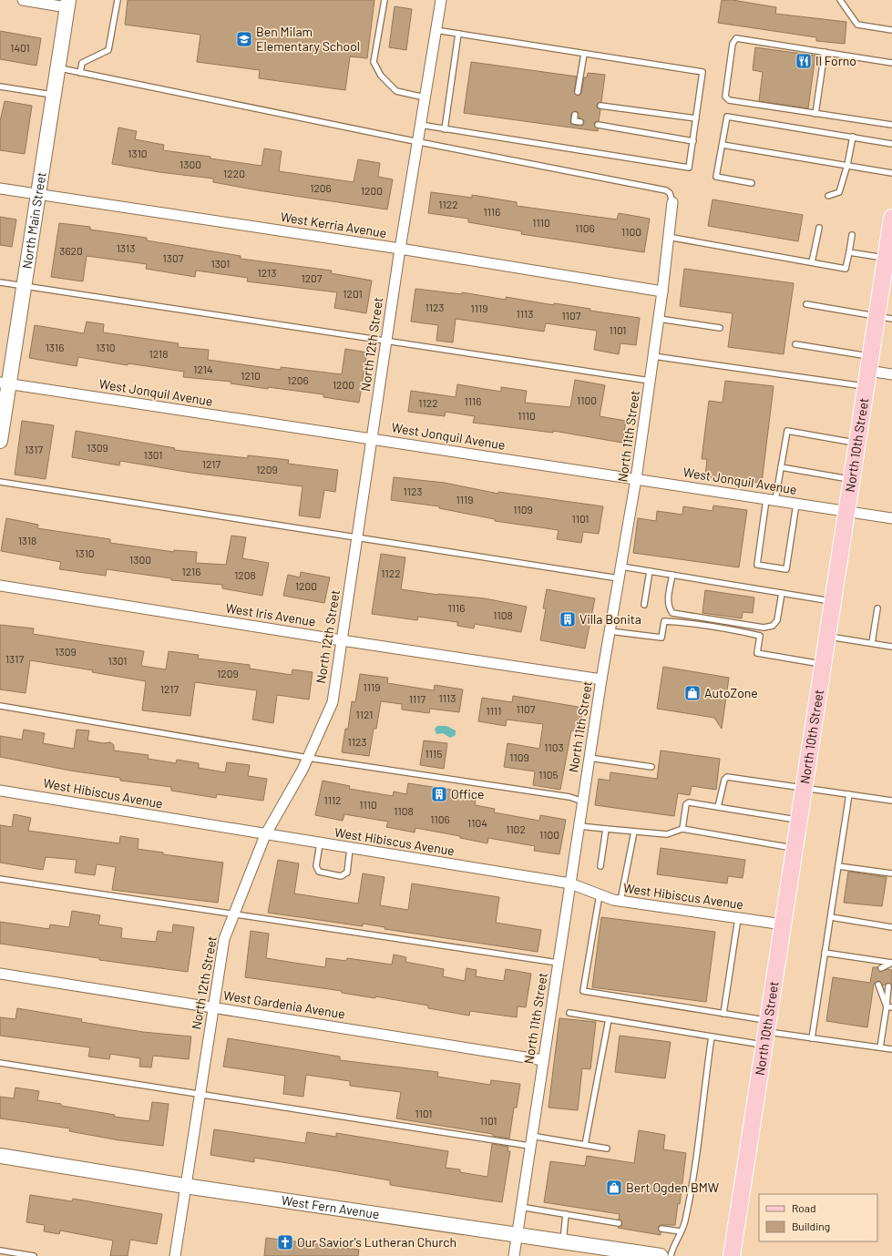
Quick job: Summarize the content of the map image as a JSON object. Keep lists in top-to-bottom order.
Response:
{
  "streets": {
    "main road": ["North 10th Street"],
    "street": [
      "North Main Street",
      "West Kerria Avenue",
      "North 12th Street",
      "West Jonquil Avenue",
      "North 11th Street",
      "West Iris Avenue",
      "West Hibiscus Avenue",
      "West Gardenia Avenue",
      "West Fern Avenue"
    ]
  },
  "crossings": [
    ["North Main Street", "West Kerria Avenue"],
    ["North Main Street", "West Jonquil Avenue"],
    ["West Kerria Avenue", "North 12th Street"],
    ["West Kerria Avenue", "North 11th Street"],
    ["North 12th Street", "West Jonquil Avenue"],
    ["North 12th Street", "West Iris Avenue"],
    ["North 12th Street", "West Hibiscus Avenue"],
    ["North 12th Street", "West Gardenia Avenue"],
    ["North 12th Street", "West Fern Avenue"],
    ["West Jonquil Avenue", "North 11th Street"],
    ["West Jonquil Avenue", "North 10th Street"],
    ["North 11th Street", "West Iris Avenue"],
    ["North 11th Street", "West Hibiscus Avenue"],
    ["North 11th Street", "West Gardenia Avenue"],
    ["North 11th Street", "West Fern Avenue"],
    ["North 10th Street", "West Hibiscus Avenue"]
  ],
  "places": {
    "school or university": ["Ben Milam Elementary School"],
    "restaurant": ["Il Forno"],
    "building": ["Villa Bonita", "Office"],
    "shop": ["AutoZone", "Bert Ogden BMW"],
    "church": ["Our Savior's Lutheran Church"]
  },
  "house_numbers": [
    "1401",
    "1310",
    "1300",
    "1220",
    "1206",
    "1200",
    "1122",
    "1116",
    "1110",
    "1106",
    "1100",
    "1313",
    "3620",
    "1307",
    "1301",
    "1213",
    "1207",
    "1201",
    "1123",
    "1119",
    "1113",
    "1107",
    "1101",
    "1316",
    "1310",
    "1218",
    "1214",
    "1210",
    "1206",
    "1200",
    "1100",
    "1116",
    "1122",
    "1110",
    "1309",
    "1317",
    "1301",
    "1217",
    "1209",
    "1123",
    "1119",
    "1109",
    "1101",
    "1318",
    "1310",
    "1300",
    "1216",
    "1122",
    "1208",
    "1200",
    "1116",
    "1108",
    "1309",
    "1317",
    "1301",
    "1209",
    "1119",
    "1217",
    "1113",
    "1117",
    "1107",
    "1111",
    "1121",
    "1123",
    "1103",
    "1115",
    "1109",
    "1105",
    "1112",
    "1110",
    "1108",
    "1106",
    "1104",
    "1102",
    "1100",
    "1101",
    "1101"
  ],
  "legend": ["Road", "Building"]
}
